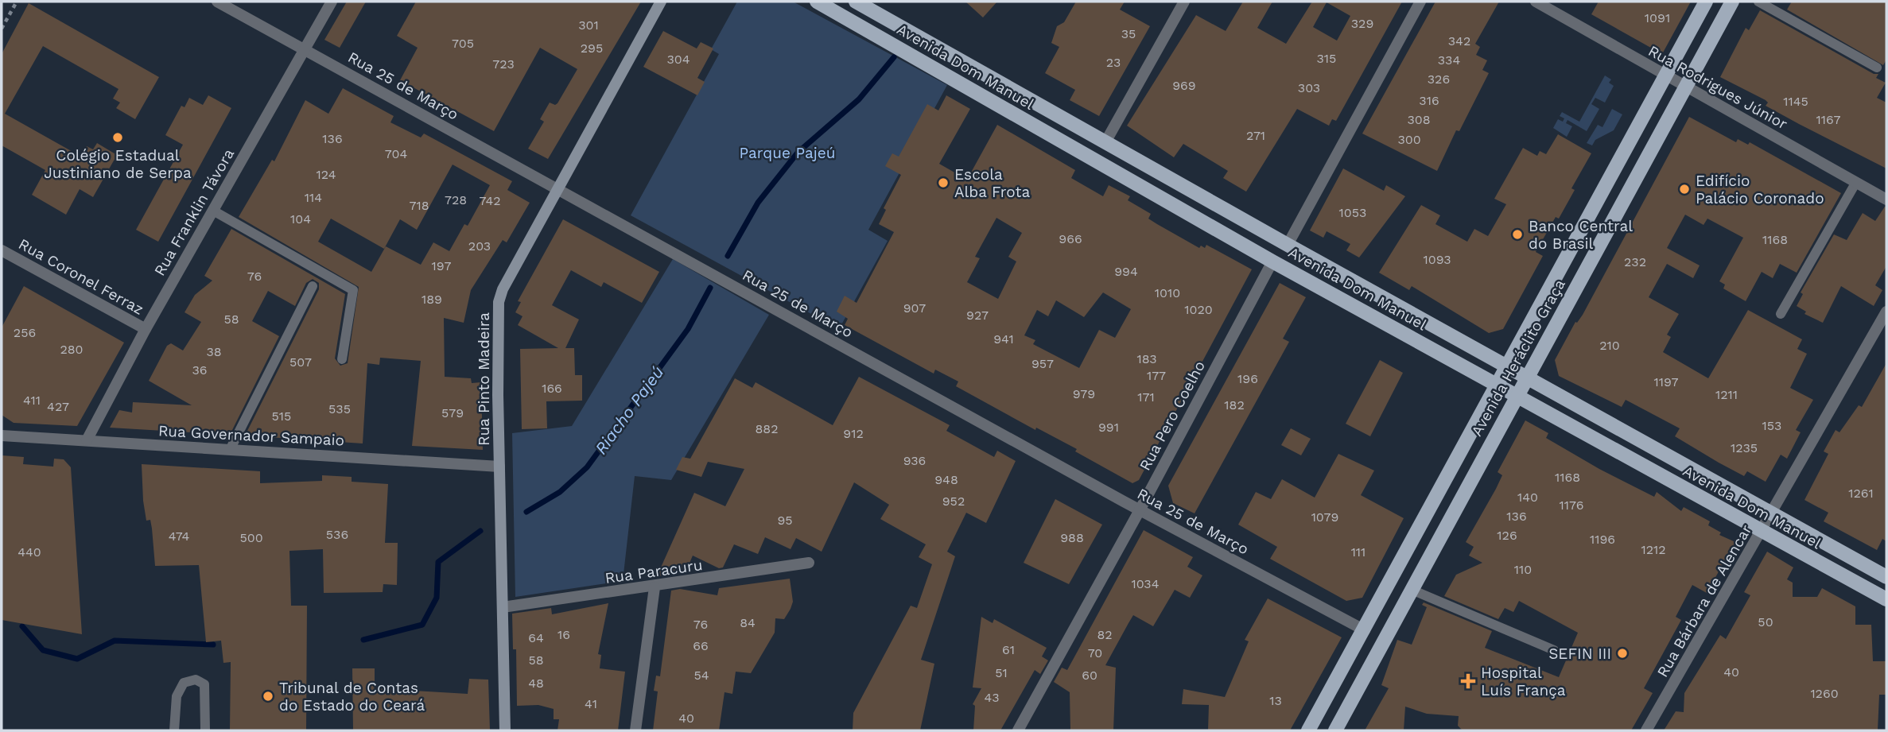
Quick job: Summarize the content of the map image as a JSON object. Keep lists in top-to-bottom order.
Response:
{
  "streets": {
    "main road": ["Avenida Dom Manuel", "Avenida Heráclito Graça", "Rua Pinto Madeira"],
    "street": [
      "Rua 25 de Março",
      "Rua Rodrigues Júnior",
      "Rua Franklin Távora",
      "Rua Coronel Ferraz",
      "Rua Pero Coelho",
      "Rua Governador Sampaio",
      "Rua Paracuru",
      "Rua Bárbara de Alencar"
    ]
  },
  "crossings": [
    ["Avenida Dom Manuel", "Avenida Heráclito Graça"],
    ["Avenida Dom Manuel", "Rua Pero Coelho"],
    ["Avenida Dom Manuel", "Rua Bárbara de Alencar"],
    ["Rua 25 de Março", "Rua Franklin Távora"],
    ["Rua 25 de Março", "Avenida Heráclito Graça"],
    ["Rua 25 de Março", "Rua Pinto Madeira"],
    ["Rua 25 de Março", "Rua Pero Coelho"],
    ["Rua Rodrigues Júnior", "Avenida Heráclito Graça"],
    ["Rua Franklin Távora", "Rua Coronel Ferraz"],
    ["Rua Franklin Távora", "Rua Governador Sampaio"],
    ["Rua Pinto Madeira", "Rua Governador Sampaio"],
    ["Rua Pinto Madeira", "Rua Paracuru"]
  ],
  "water": ["Riacho Pajeú"],
  "parks": ["Parque Pajeú"],
  "places": {
    "other": [
      "Colégio Estadual Justiniano de Serpa",
      "Escola Alba Frota",
      "Edifício Palácio Coronado",
      "Banco Central do Brasil",
      "SEFIN III",
      "Tribunal de Contas do Estado do Ceará"
    ],
    "health": ["Hospital Luís França"]
  },
  "house_numbers": [
    "1091",
    "329",
    "301",
    "35",
    "342",
    "705",
    "295",
    "315",
    "304",
    "334",
    "23",
    "723",
    "326",
    "969",
    "303",
    "316",
    "1145",
    "308",
    "1167",
    "271",
    "136",
    "300",
    "704",
    "124",
    "114",
    "728",
    "742",
    "718",
    "1053",
    "104",
    "966",
    "1168",
    "203",
    "1093",
    "232",
    "197",
    "994",
    "76",
    "1010",
    "189",
    "907",
    "1020",
    "927",
    "58",
    "256",
    "941",
    "210",
    "280",
    "38",
    "183",
    "507",
    "957",
    "36",
    "177",
    "196",
    "1197",
    "166",
    "979",
    "1211",
    "171",
    "411",
    "182",
    "427",
    "535",
    "579",
    "515",
    "153",
    "991",
    "882",
    "912",
    "1235",
    "936",
    "1168",
    "948",
    "1261",
    "140",
    "952",
    "1176",
    "136",
    "1079",
    "95",
    "536",
    "126",
    "474",
    "500",
    "988",
    "1196",
    "1212",
    "440",
    "111",
    "110",
    "1034",
    "50",
    "84",
    "76",
    "16",
    "82",
    "64",
    "66",
    "61",
    "70",
    "58",
    "40",
    "51",
    "54",
    "60",
    "48",
    "1260",
    "43",
    "13",
    "41",
    "40"
  ]
}
